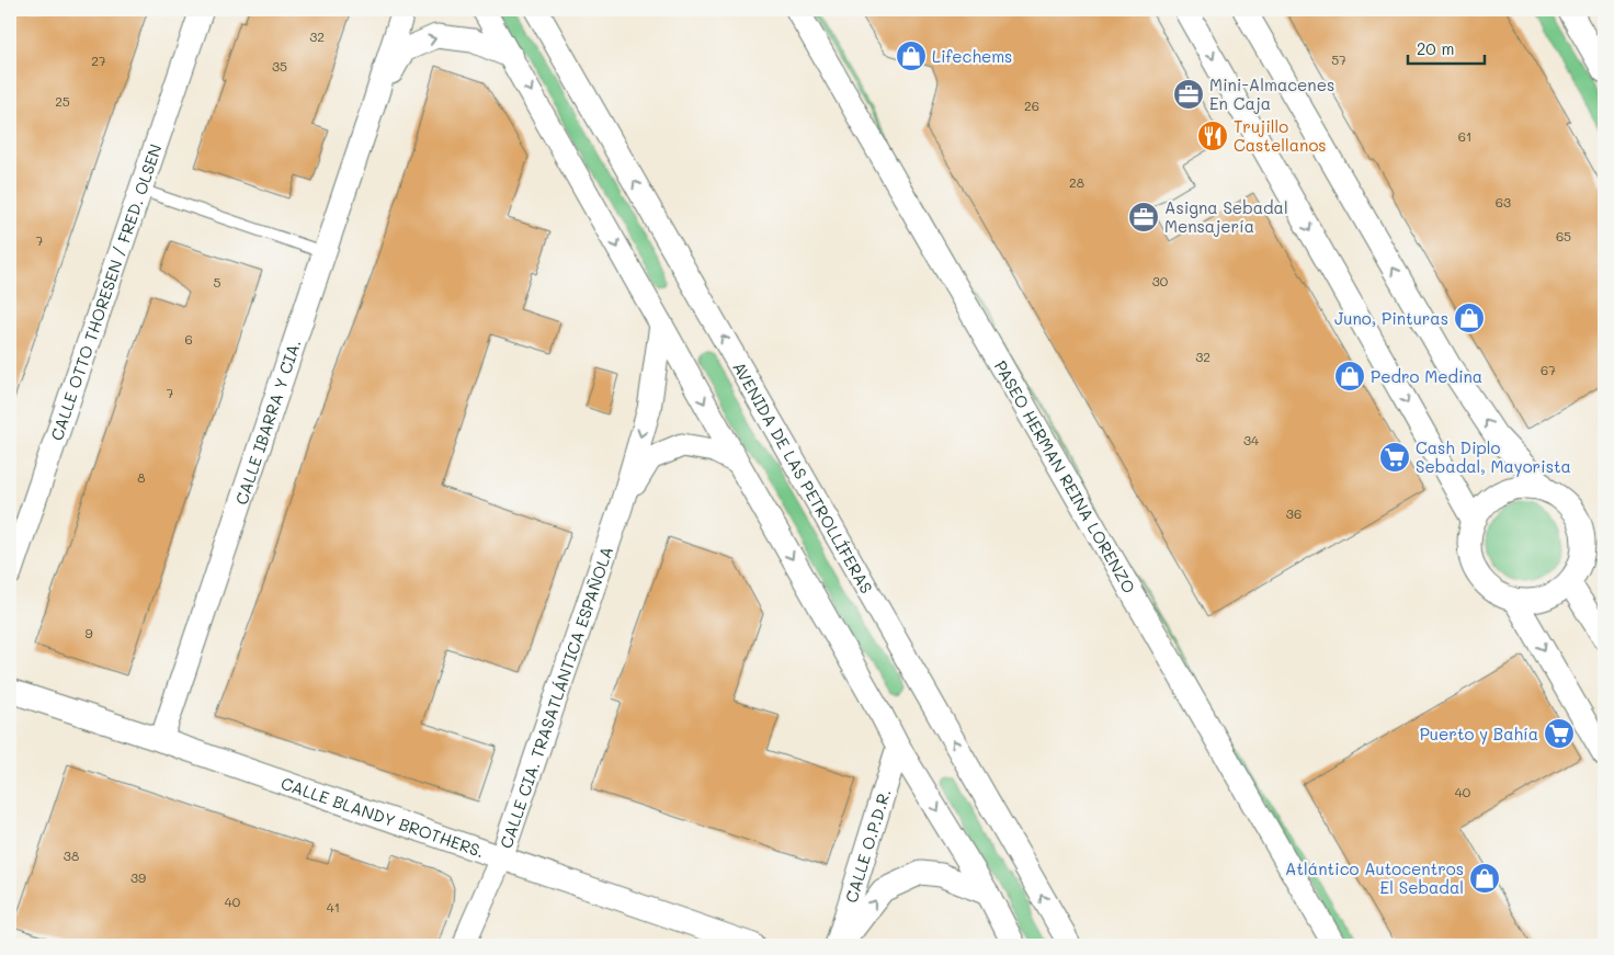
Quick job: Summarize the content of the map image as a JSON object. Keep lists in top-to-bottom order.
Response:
{
  "streets": {
    "street": [
      "CALLE OTTO THORESEN / FRED. OLSEN",
      "CALLE IBARRA Y CIA.",
      "AVENIDA DE LAS PETROLLÍFERAS",
      "PASEO HERMAN REINA LORENZO",
      "CALLE CIA. TRASATLÁNTICA ESPAÑOLA",
      "CALLE BLANDY BROTHERS.",
      "CALLE O.P.D.R."
    ]
  },
  "crossings": [
    ["CALLE IBARRA Y CIA.", "CALLE BLANDY BROTHERS."],
    ["CALLE CIA. TRASATLÁNTICA ESPAÑOLA", "CALLE BLANDY BROTHERS."]
  ],
  "one_way": ["CALLE O.P.D.R."],
  "places": {
    "shop": [
      "Lifechems",
      "Juno, Pinturas",
      "Pedro Medina",
      "Atlántico Autocentros El Sebadal"
    ],
    "office": ["Mini-Almacenes En Caja", "Asigna Sebadal Mensajería"],
    "restaurant": ["Trujillo Castellanos"],
    "supermarket": ["Cash Diplo Sebadal, Mayorista", "Puerto y Bahía"]
  },
  "house_numbers": [
    "32",
    "57",
    "27",
    "35",
    "25",
    "26",
    "61",
    "28",
    "63",
    "65",
    "7",
    "30",
    "5",
    "6",
    "32",
    "67",
    "7",
    "34",
    "8",
    "36",
    "9",
    "40",
    "38",
    "39",
    "40",
    "41"
  ],
  "scale_bar": "20 m"
}
